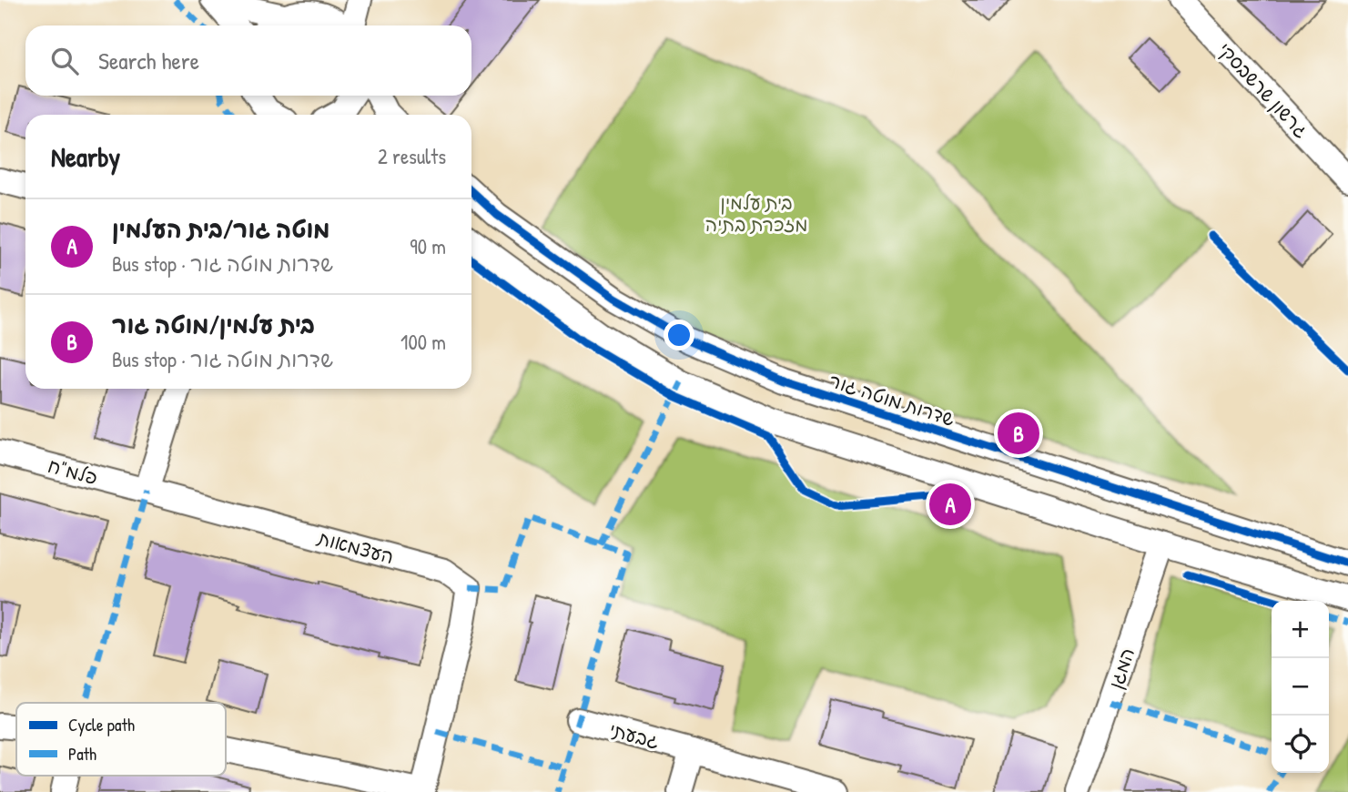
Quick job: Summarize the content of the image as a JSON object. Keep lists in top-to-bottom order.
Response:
{
  "streets": {
    "street": [
      "גרשון שרשבסקי",
      "שדרות מוטה גור",
      "פלמ\"ח",
      "העצמאות",
      "המגן",
      "גבעתי"
    ]
  },
  "crossings": [
    ["פלמ\"ח", "העצמאות"]
  ],
  "parks": ["בית עלמין מזכרת בתיה"],
  "legend": ["Cycle path", "Path"],
  "page": {
    "search": "Search here",
    "heading": ["Nearby", "2 results"],
    "list": [
      {
        "mark": "A",
        "name": "מוטה גור/בית העלמין",
        "note": "Bus stop · שדרות מוטה גור",
        "value": "90 m"
      },
      {
        "mark": "B",
        "name": "בית עלמין/מוטה גור",
        "note": "Bus stop · שדרות מוטה גור",
        "value": "100 m"
      }
    ],
    "pins": ["B", "A"],
    "map_buttons": ["+", "−"]
  }
}
